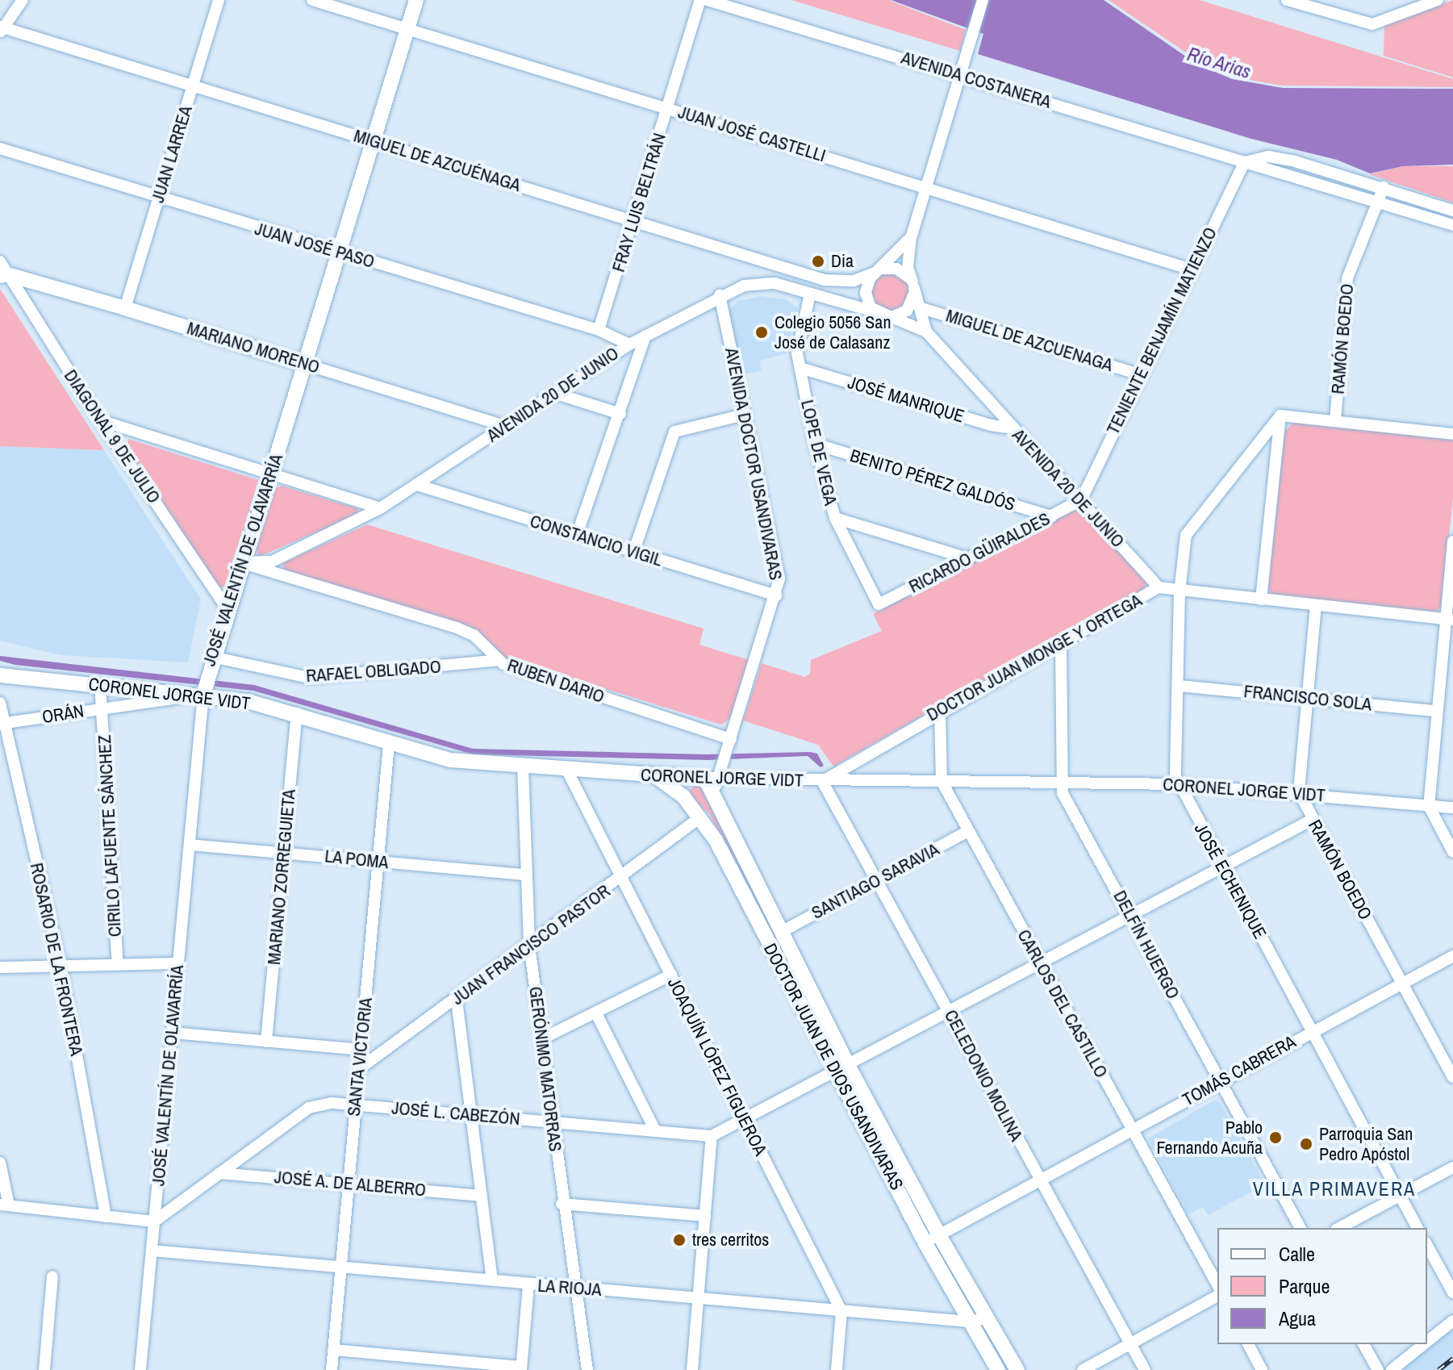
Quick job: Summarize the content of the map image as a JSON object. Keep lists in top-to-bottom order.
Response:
{
  "streets": {
    "main road": [
      "MARIANO MORENO",
      "JOSÉ VALENTÍN DE OLAVARRÍA",
      "CORONEL JORGE VIDT",
      "DOCTOR JUAN DE DIOS USANDIVARAS"
    ],
    "street": [
      "AVENIDA COSTANERA",
      "JUAN JOSÉ CASTELLI",
      "JUAN LARREA",
      "MIGUEL DE AZCUÉNAGA",
      "FRAY LUIS BELTRÁN",
      "JUAN JOSÉ PASO",
      "TENIENTE BENJAMÍN MATIENZO",
      "RAMÓN BOEDO",
      "MIGUEL DE AZCUENAGA",
      "AVENIDA 20 DE JUNIO",
      "JOSÉ MANRIQUE",
      "DIAGONAL 9 DE JULIO",
      "LOPE DE VEGA",
      "AVENIDA DOCTOR USANDIVARAS",
      "BENITO PÉREZ GALDÓS",
      "CONSTANCIO VIGIL",
      "RICARDO GÜIRALDES",
      "DOCTOR JUAN MONGE Y ORTEGA",
      "RAFAEL OBLIGADO",
      "RUBEN DARIO",
      "FRANCISCO SOLA",
      "ORÁN",
      "CIRILO LAFUENTE SÁNCHEZ",
      "LA POMA",
      "MARIANO ZORREGUIETA",
      "SANTIAGO SARAVIA",
      "JOSÉ ECHENIQUE",
      "JUAN FRANCISCO PASTOR",
      "DELFÍN HUERGO",
      "ROSARIO DE LA FRONTERA",
      "CARLOS DEL CASTILLO",
      "SANTA VICTORIA",
      "JOAQUÍN LÓPEZ FIGUEROA",
      "GERÓNIMO MATORRAS",
      "TOMÁS CABRERA",
      "CELEDONIO MOLINA",
      "JOSÉ L. CABEZÓN",
      "JOSÉ A. DE ALBERRO",
      "LA RIOJA"
    ]
  },
  "crossings": [
    ["AVENIDA COSTANERA", "TENIENTE BENJAMÍN MATIENZO"],
    ["AVENIDA COSTANERA", "RAMÓN BOEDO"],
    ["AVENIDA COSTANERA", "AVENIDA 20 DE JUNIO"],
    ["JUAN JOSÉ CASTELLI", "FRAY LUIS BELTRÁN"],
    ["JUAN JOSÉ CASTELLI", "TENIENTE BENJAMÍN MATIENZO"],
    ["JUAN JOSÉ CASTELLI", "AVENIDA 20 DE JUNIO"],
    ["JUAN JOSÉ CASTELLI", "JOSÉ VALENTÍN DE OLAVARRÍA"],
    ["JUAN LARREA", "MIGUEL DE AZCUÉNAGA"],
    ["JUAN LARREA", "JUAN JOSÉ PASO"],
    ["JUAN LARREA", "MARIANO MORENO"],
    ["MIGUEL DE AZCUÉNAGA", "FRAY LUIS BELTRÁN"],
    ["MIGUEL DE AZCUÉNAGA", "AVENIDA 20 DE JUNIO"],
    ["MIGUEL DE AZCUÉNAGA", "JOSÉ VALENTÍN DE OLAVARRÍA"],
    ["FRAY LUIS BELTRÁN", "JUAN JOSÉ PASO"],
    ["JUAN JOSÉ PASO", "AVENIDA 20 DE JUNIO"],
    ["JUAN JOSÉ PASO", "JOSÉ VALENTÍN DE OLAVARRÍA"],
    ["TENIENTE BENJAMÍN MATIENZO", "MIGUEL DE AZCUENAGA"],
    ["TENIENTE BENJAMÍN MATIENZO", "AVENIDA 20 DE JUNIO"],
    ["TENIENTE BENJAMÍN MATIENZO", "RICARDO GÜIRALDES"],
    ["RAMÓN BOEDO", "CORONEL JORGE VIDT"],
    ["RAMÓN BOEDO", "TOMÁS CABRERA"],
    ["MIGUEL DE AZCUENAGA", "AVENIDA 20 DE JUNIO"],
    ["MARIANO MORENO", "AVENIDA 20 DE JUNIO"],
    ["MARIANO MORENO", "DIAGONAL 9 DE JULIO"],
    ["MARIANO MORENO", "JOSÉ VALENTÍN DE OLAVARRÍA"],
    ["AVENIDA 20 DE JUNIO", "JOSÉ MANRIQUE"],
    ["AVENIDA 20 DE JUNIO", "LOPE DE VEGA"],
    ["AVENIDA 20 DE JUNIO", "AVENIDA DOCTOR USANDIVARAS"],
    ["AVENIDA 20 DE JUNIO", "CONSTANCIO VIGIL"],
    ["AVENIDA 20 DE JUNIO", "RICARDO GÜIRALDES"],
    ["AVENIDA 20 DE JUNIO", "JOSÉ VALENTÍN DE OLAVARRÍA"],
    ["AVENIDA 20 DE JUNIO", "DOCTOR JUAN MONGE Y ORTEGA"],
    ["AVENIDA 20 DE JUNIO", "RUBEN DARIO"],
    ["JOSÉ MANRIQUE", "LOPE DE VEGA"],
    ["DIAGONAL 9 DE JULIO", "JOSÉ VALENTÍN DE OLAVARRÍA"],
    ["LOPE DE VEGA", "BENITO PÉREZ GALDÓS"],
    ["LOPE DE VEGA", "RICARDO GÜIRALDES"],
    ["AVENIDA DOCTOR USANDIVARAS", "CONSTANCIO VIGIL"],
    ["AVENIDA DOCTOR USANDIVARAS", "RUBEN DARIO"],
    ["AVENIDA DOCTOR USANDIVARAS", "CORONEL JORGE VIDT"],
    ["AVENIDA DOCTOR USANDIVARAS", "DOCTOR JUAN DE DIOS USANDIVARAS"],
    ["BENITO PÉREZ GALDÓS", "RICARDO GÜIRALDES"],
    ["JOSÉ VALENTÍN DE OLAVARRÍA", "RAFAEL OBLIGADO"],
    ["JOSÉ VALENTÍN DE OLAVARRÍA", "RUBEN DARIO"],
    ["JOSÉ VALENTÍN DE OLAVARRÍA", "CORONEL JORGE VIDT"],
    ["JOSÉ VALENTÍN DE OLAVARRÍA", "ORÁN"],
    ["JOSÉ VALENTÍN DE OLAVARRÍA", "LA POMA"],
    ["JOSÉ VALENTÍN DE OLAVARRÍA", "LA RIOJA"],
    ["DOCTOR JUAN MONGE Y ORTEGA", "CORONEL JORGE VIDT"],
    ["DOCTOR JUAN MONGE Y ORTEGA", "JOSÉ ECHENIQUE"],
    ["DOCTOR JUAN MONGE Y ORTEGA", "DELFÍN HUERGO"],
    ["DOCTOR JUAN MONGE Y ORTEGA", "CARLOS DEL CASTILLO"],
    ["DOCTOR JUAN MONGE Y ORTEGA", "CELEDONIO MOLINA"],
    ["RAFAEL OBLIGADO", "RUBEN DARIO"],
    ["CORONEL JORGE VIDT", "ORÁN"],
    ["CORONEL JORGE VIDT", "CIRILO LAFUENTE SÁNCHEZ"],
    ["CORONEL JORGE VIDT", "MARIANO ZORREGUIETA"],
    ["CORONEL JORGE VIDT", "JOSÉ ECHENIQUE"],
    ["CORONEL JORGE VIDT", "DELFÍN HUERGO"],
    ["CORONEL JORGE VIDT", "CARLOS DEL CASTILLO"],
    ["CORONEL JORGE VIDT", "SANTA VICTORIA"],
    ["CORONEL JORGE VIDT", "JOAQUÍN LÓPEZ FIGUEROA"],
    ["CORONEL JORGE VIDT", "DOCTOR JUAN DE DIOS USANDIVARAS"],
    ["CORONEL JORGE VIDT", "GERÓNIMO MATORRAS"],
    ["CORONEL JORGE VIDT", "CELEDONIO MOLINA"],
    ["FRANCISCO SOLA", "JOSÉ ECHENIQUE"],
    ["ORÁN", "CIRILO LAFUENTE SÁNCHEZ"],
    ["ORÁN", "ROSARIO DE LA FRONTERA"],
    ["LA POMA", "MARIANO ZORREGUIETA"],
    ["LA POMA", "SANTA VICTORIA"],
    ["LA POMA", "GERÓNIMO MATORRAS"],
    ["SANTIAGO SARAVIA", "CARLOS DEL CASTILLO"],
    ["SANTIAGO SARAVIA", "DOCTOR JUAN DE DIOS USANDIVARAS"],
    ["SANTIAGO SARAVIA", "CELEDONIO MOLINA"],
    ["JOSÉ ECHENIQUE", "TOMÁS CABRERA"],
    ["JUAN FRANCISCO PASTOR", "SANTA VICTORIA"],
    ["JUAN FRANCISCO PASTOR", "JOAQUÍN LÓPEZ FIGUEROA"],
    ["JUAN FRANCISCO PASTOR", "DOCTOR JUAN DE DIOS USANDIVARAS"],
    ["JUAN FRANCISCO PASTOR", "GERÓNIMO MATORRAS"],
    ["DELFÍN HUERGO", "TOMÁS CABRERA"],
    ["CARLOS DEL CASTILLO", "TOMÁS CABRERA"],
    ["SANTA VICTORIA", "JOSÉ L. CABEZÓN"],
    ["SANTA VICTORIA", "JOSÉ A. DE ALBERRO"],
    ["SANTA VICTORIA", "LA RIOJA"],
    ["JOAQUÍN LÓPEZ FIGUEROA", "LA RIOJA"],
    ["DOCTOR JUAN DE DIOS USANDIVARAS", "TOMÁS CABRERA"],
    ["DOCTOR JUAN DE DIOS USANDIVARAS", "LA RIOJA"],
    ["GERÓNIMO MATORRAS", "JOSÉ L. CABEZÓN"],
    ["GERÓNIMO MATORRAS", "LA RIOJA"],
    ["TOMÁS CABRERA", "CELEDONIO MOLINA"],
    ["JOSÉ L. CABEZÓN", "JOSÉ A. DE ALBERRO"]
  ],
  "districts": ["VILLA PRIMAVERA"],
  "water": ["Río Arias"],
  "places": [
    "Dia",
    "Colegio 5056 San José de Calasanz",
    "Pablo Fernando Acuña",
    "Parroquia San Pedro Apóstol",
    "tres cerritos"
  ],
  "legend": ["Calle", "Parque", "Agua"]
}
